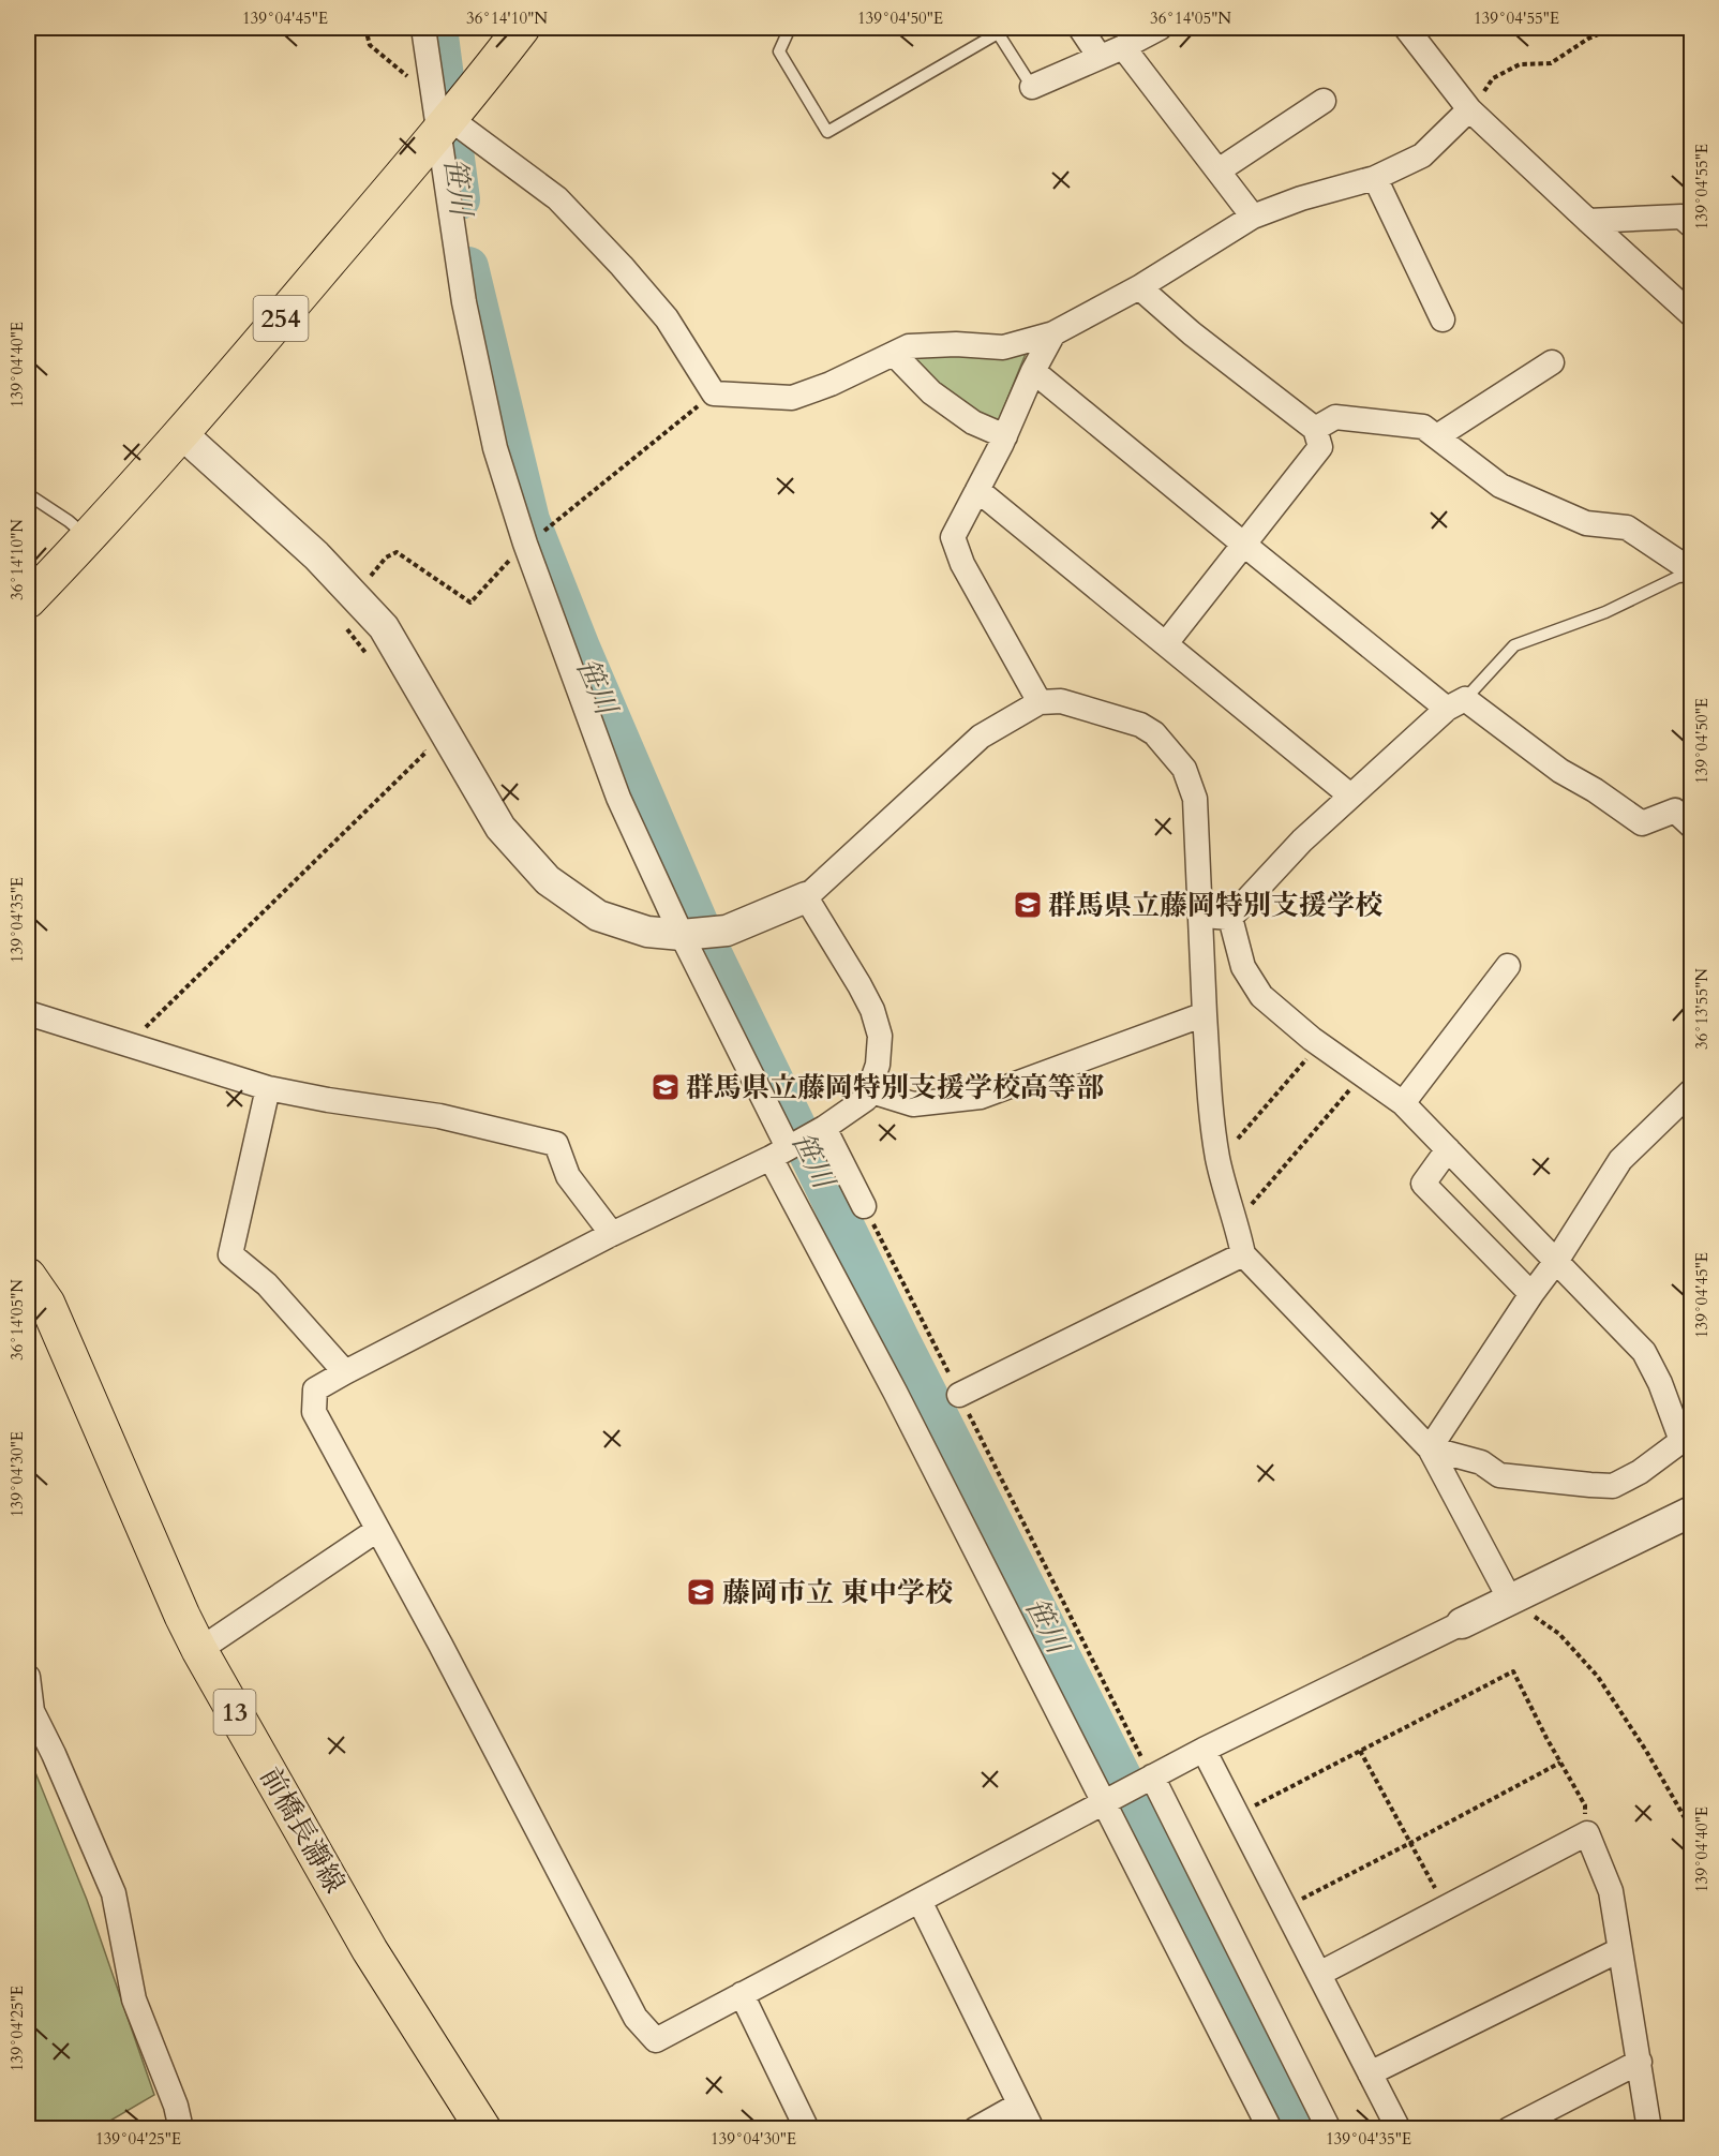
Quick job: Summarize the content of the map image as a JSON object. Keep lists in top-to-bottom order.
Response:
{
  "streets": {
    "main road": ["254", "13", "前橋長瀞線"]
  },
  "water": ["笹川"],
  "places": {
    "school or university": ["群馬県立藤岡特別支援学校", "群馬県立藤岡特別支援学校高等部", "藤岡市立 東中学校"]
  },
  "coordinates": [
    "139°04'45\"E",
    "36°14'10\"N",
    "139°04'50\"E",
    "36°14'05\"N",
    "139°04'55\"E",
    "139°04'40\"E",
    "139°04'35\"E",
    "36°13'55\"N",
    "139°04'30\"E",
    "139°04'25\"E"
  ]
}
